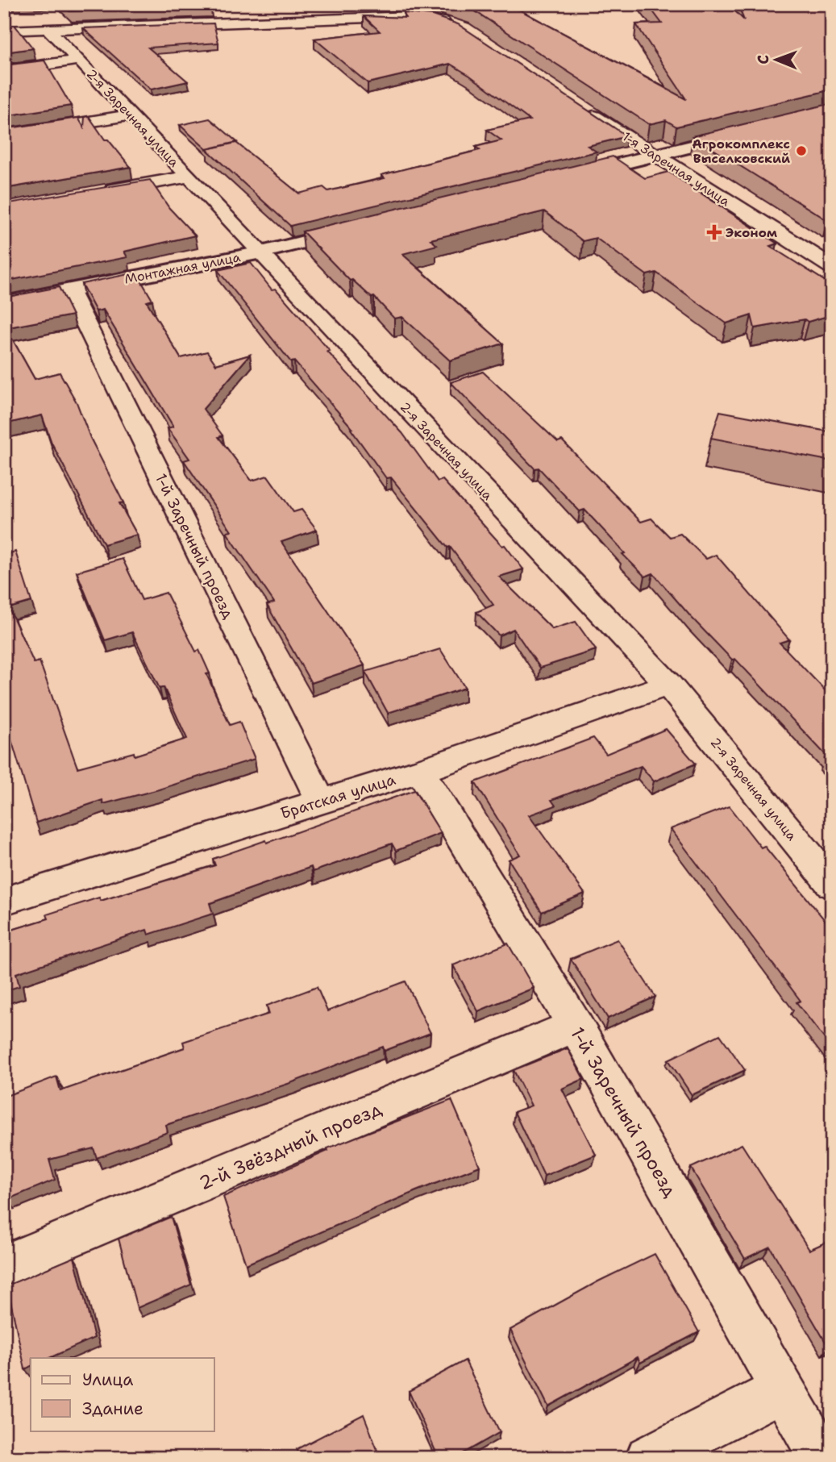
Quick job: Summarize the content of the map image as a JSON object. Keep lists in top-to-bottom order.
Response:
{
  "streets": {
    "main road": ["Монтажная улица"],
    "street": [
      "2-я Заречная улица",
      "1-я Заречная улица",
      "1-й Заречный проезд",
      "Братская улица",
      "2-й Звёздный проезд"
    ]
  },
  "crossings": [
    ["2-я Заречная улица", "Монтажная улица"],
    ["2-я Заречная улица", "Братская улица"],
    ["Монтажная улица", "1-й Заречный проезд"],
    ["1-й Заречный проезд", "Братская улица"],
    ["1-й Заречный проезд", "2-й Звёздный проезд"]
  ],
  "places": {
    "other": ["Агрокомплекс Выселковский"],
    "health": ["Эконом"]
  },
  "legend": ["Улица", "Здание"],
  "north": "left"
}
